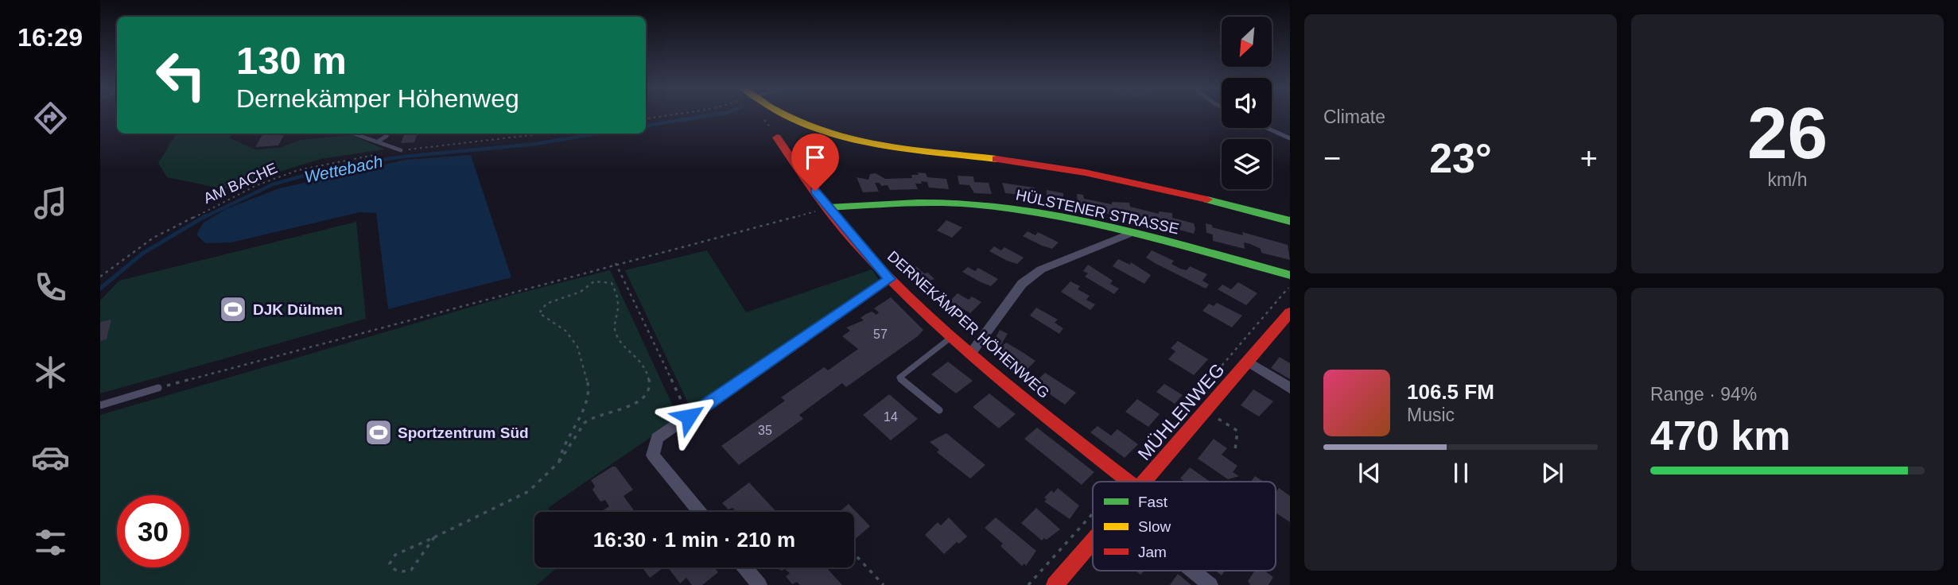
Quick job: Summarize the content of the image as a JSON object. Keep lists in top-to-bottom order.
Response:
{
  "streets": {
    "street": ["HÜLSTENER STRASSE", "DERNEKÄMPER HÖHENWEG", "MÜHLENWEG"],
    "path": ["AM BACHE"]
  },
  "crossings": [
    ["HÜLSTENER STRASSE", "DERNEKÄMPER HÖHENWEG"]
  ],
  "water": ["Wettebach"],
  "places": {
    "sports": ["DJK Dülmen", "Sportzentrum Süd"]
  },
  "house_numbers": ["57", "14", "35"],
  "legend": ["Fast", "Slow", "Jam"],
  "north": "bottom left",
  "page": {
    "tabs": "16:29",
    "tile": [
      "Climate",
      ["26", "km/h"],
      ["Range · 94%", "470 km"]
    ],
    "turn": ["130 m", "Dernekämper Höhenweg"],
    "heat": ["−", "23°", "+"],
    "song": ["106.5 FM", "Music"],
    "limit": "30",
    "trip": "16:30 · 1 min · 210 m"
  }
}
